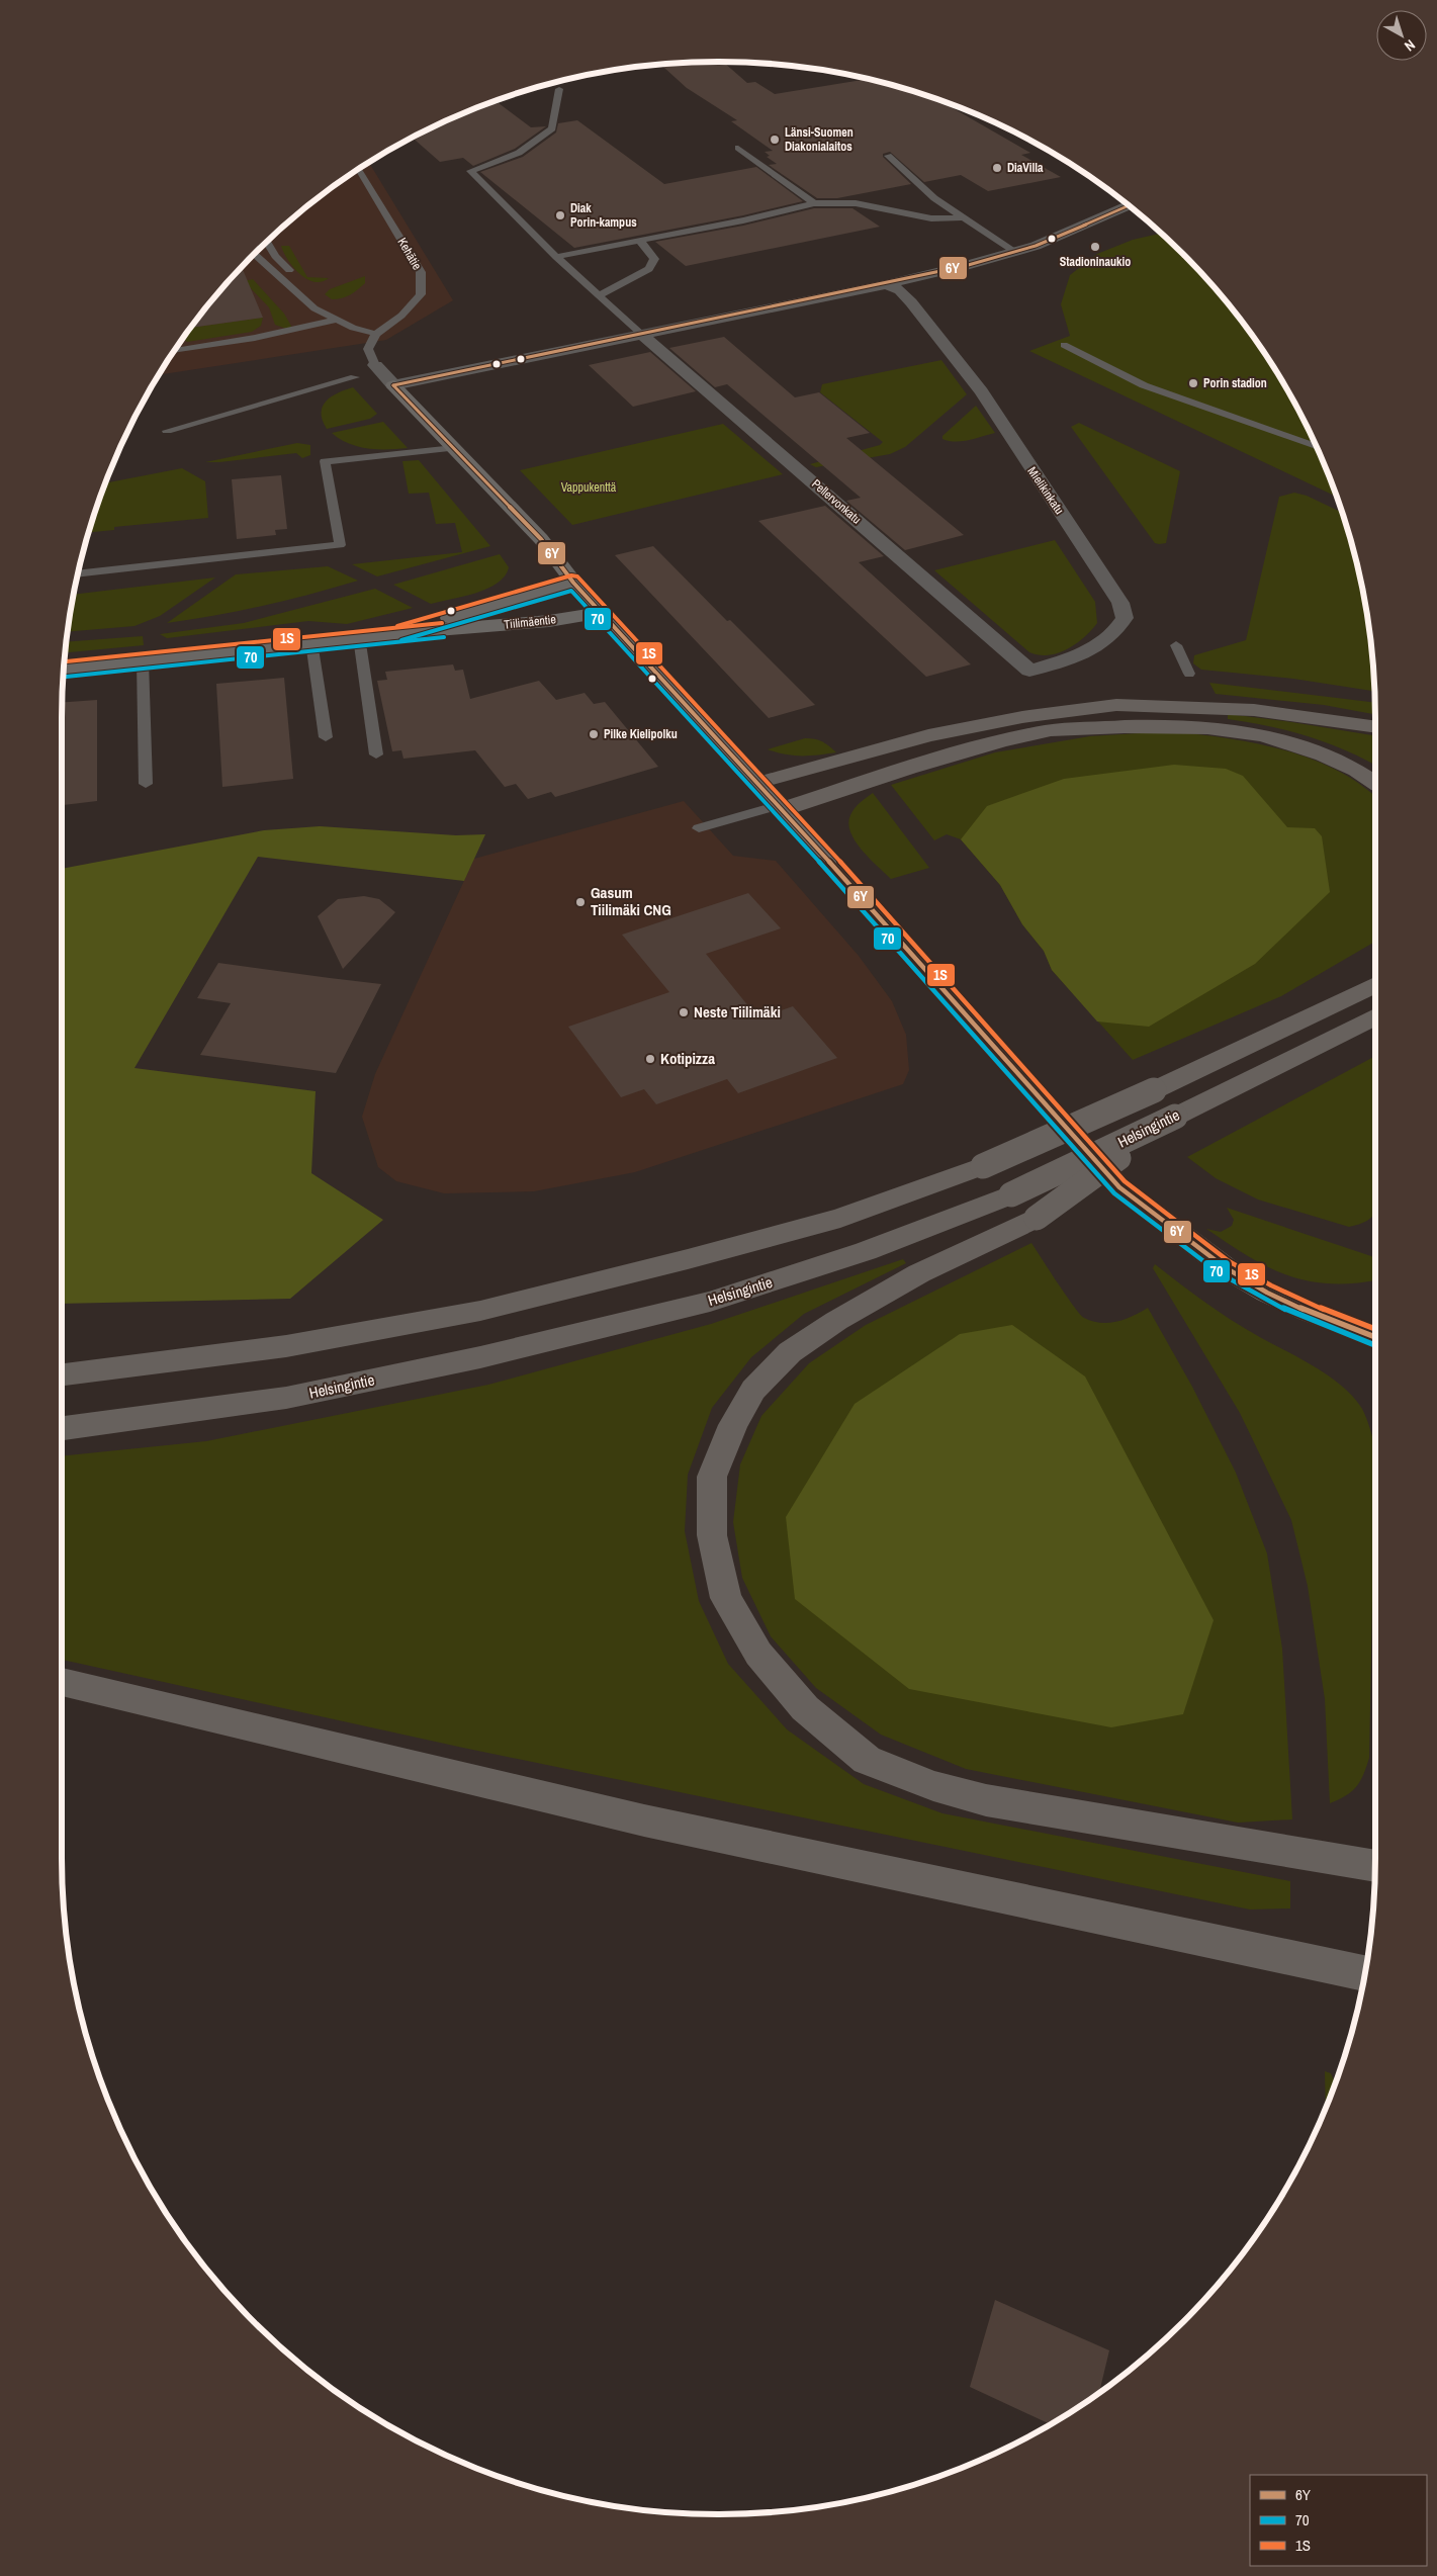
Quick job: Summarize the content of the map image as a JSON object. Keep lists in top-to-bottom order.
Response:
{
  "streets": {
    "highway": ["Helsingintie"],
    "main road": ["Tiilimäentie"],
    "street": ["Mielikinkatu", "Pellervonkatu"],
    "lane": ["Kehätie"]
  },
  "crossings": [
    ["Mielikinkatu", "Pellervonkatu"]
  ],
  "parks": ["Vappukenttä"],
  "places": [
    "Länsi-Suomen Diakonialaitos",
    "DiaVilla",
    "Diak Porin-kampus",
    "Stadioninaukio",
    "Porin stadion",
    "Pilke Kielipolku",
    "Gasum Tiilimäki CNG",
    "Neste Tiilimäki",
    "Kotipizza"
  ],
  "lines": ["transit line 6Y", "transit line 1S", "transit line 70"],
  "legend": ["6Y", "70", "1S"],
  "north": "bottom right"
}
